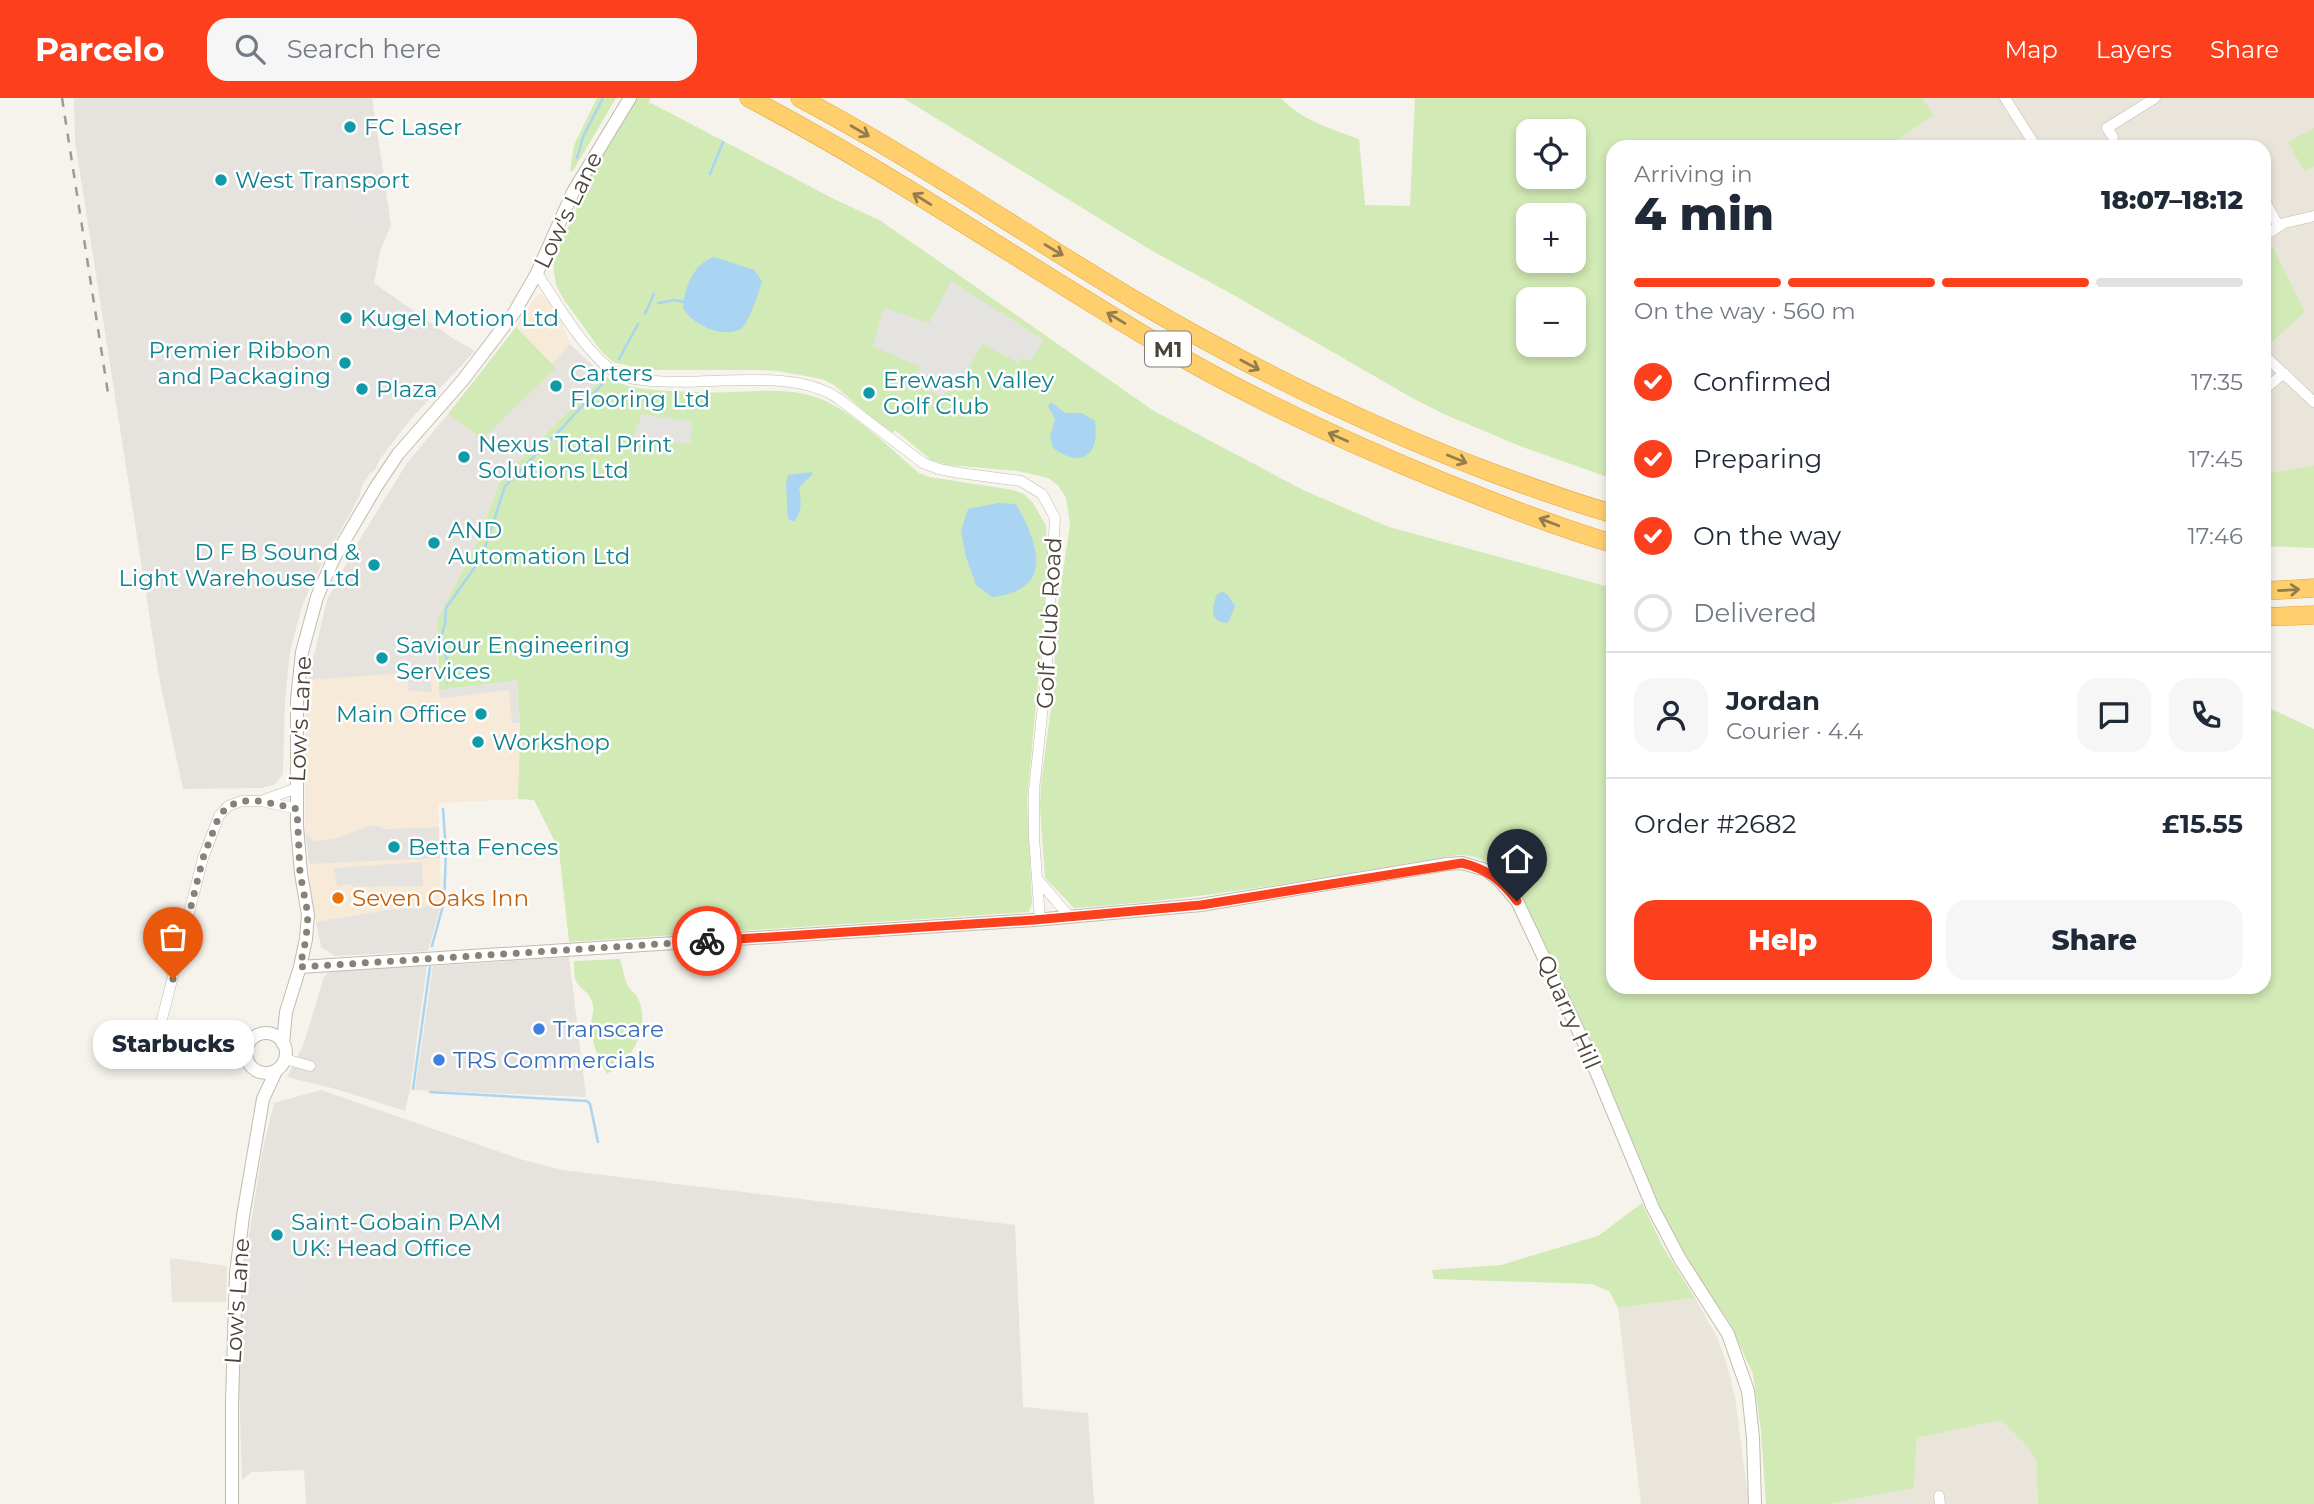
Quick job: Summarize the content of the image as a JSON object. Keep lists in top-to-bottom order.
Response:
{
  "streets": {
    "highway": ["M1"],
    "street": ["Low's Lane", "Golf Club Road", "Quarry Hill"]
  },
  "crossings": [
    ["Low's Lane", "Golf Club Road"],
    ["Low's Lane", "Quarry Hill"],
    ["Golf Club Road", "Quarry Hill"]
  ],
  "places": [
    "FC Laser",
    "West Transport",
    "Kugel Motion Ltd",
    "Premier Ribbon and Packaging",
    "Carters Flooring Ltd",
    "Plaza",
    "Erewash Valley Golf Club",
    "Nexus Total Print Solutions Ltd",
    "AND Automation Ltd",
    "D F B Sound & Light Warehouse Ltd",
    "Saviour Engineering Services",
    "Main Office",
    "Workshop",
    "Betta Fences",
    "Seven Oaks Inn",
    "Starbucks",
    "Transcare",
    "TRS Commercials",
    "Saint-Gobain PAM UK: Head Office"
  ],
  "page": {
    "header": "Parcelo",
    "search": "Search here",
    "nav": ["Map", "Layers", "Share"],
    "map_buttons": ["+", "−"],
    "heading": ["4 min", "Arriving in", "18:07–18:12"],
    "panel": [
      "Jordan",
      "Courier · 4.4",
      "Order #2682",
      "£15.55"
    ],
    "bar": "On the way · 560 m",
    "list": [
      ["Confirmed", "17:35"],
      ["Preparing", "17:45"],
      ["On the way", "17:46"],
      "Delivered"
    ],
    "buttons": ["Help", "Share"],
    "bubble": "Starbucks"
  }
}
